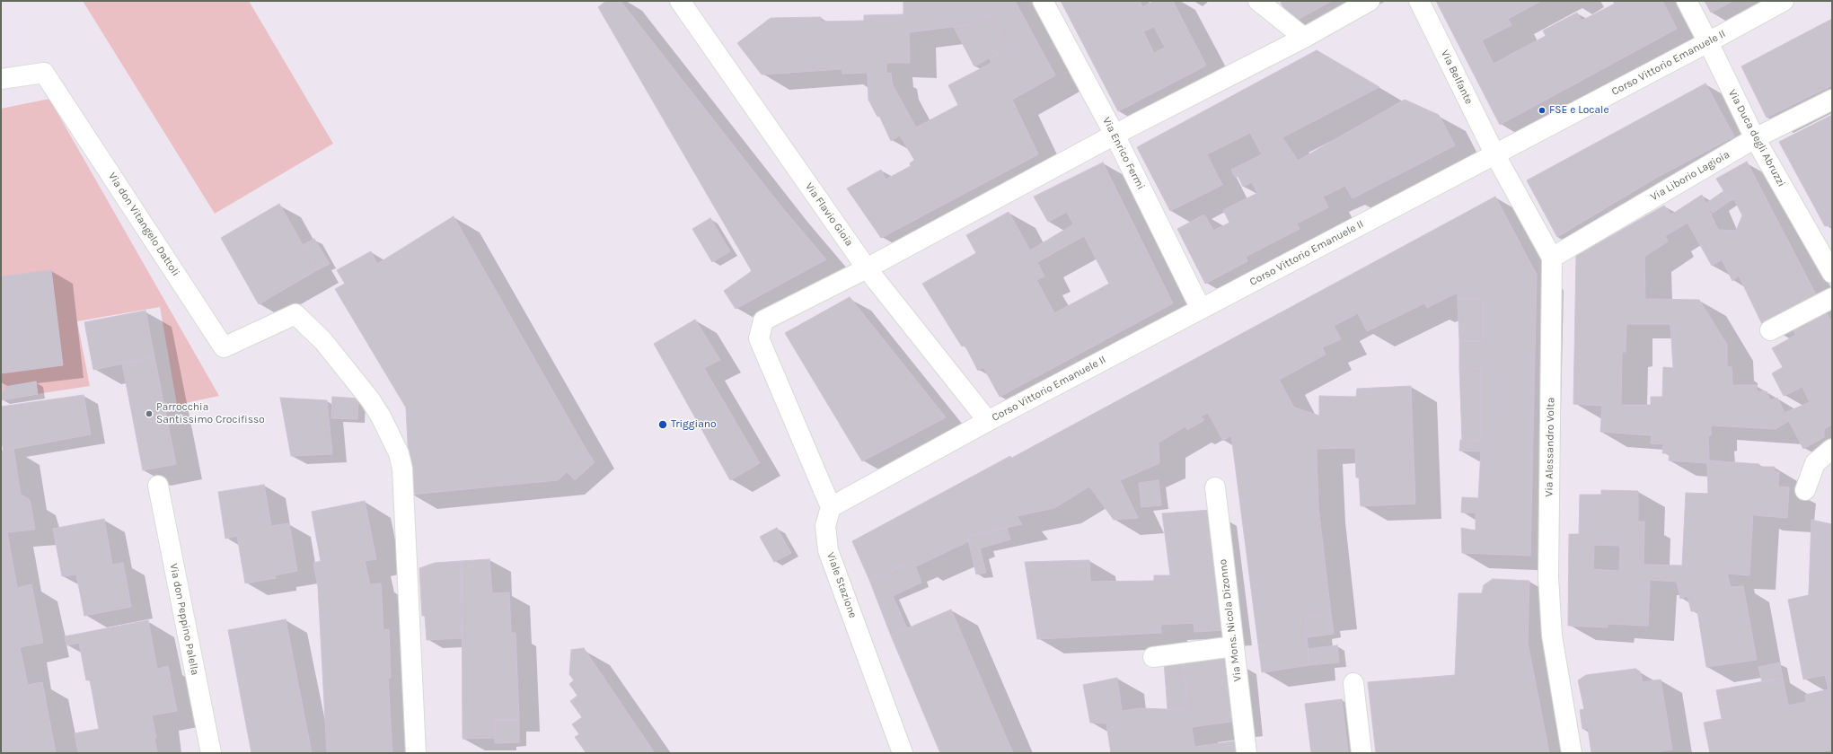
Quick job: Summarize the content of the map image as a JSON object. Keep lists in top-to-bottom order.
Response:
{
  "streets": {
    "street": [
      "Corso Vittorio Emanuele II",
      "Via Belfante",
      "Via Duca degli Abruzzi",
      "Via Enrico Fermi",
      "Via Liborio Lagioia",
      "Via Flavio Gioia",
      "Via don Vitangelo Dattoli",
      "Via Alessandro Volta",
      "Viale Stazione",
      "Via don Peppino Palella",
      "Via Mons. Nicola Dizonno"
    ]
  },
  "crossings": [
    ["Corso Vittorio Emanuele II", "Via Belfante"],
    ["Corso Vittorio Emanuele II", "Via Duca degli Abruzzi"],
    ["Corso Vittorio Emanuele II", "Via Enrico Fermi"],
    ["Corso Vittorio Emanuele II", "Via Flavio Gioia"],
    ["Corso Vittorio Emanuele II", "Via Alessandro Volta"],
    ["Corso Vittorio Emanuele II", "Viale Stazione"],
    ["Via Belfante", "Via Alessandro Volta"],
    ["Via Duca degli Abruzzi", "Via Liborio Lagioia"],
    ["Via Liborio Lagioia", "Via Alessandro Volta"]
  ],
  "places": ["FSE e Locale", "Parrocchia Santissimo Crocifisso", "Triggiano"]
}
